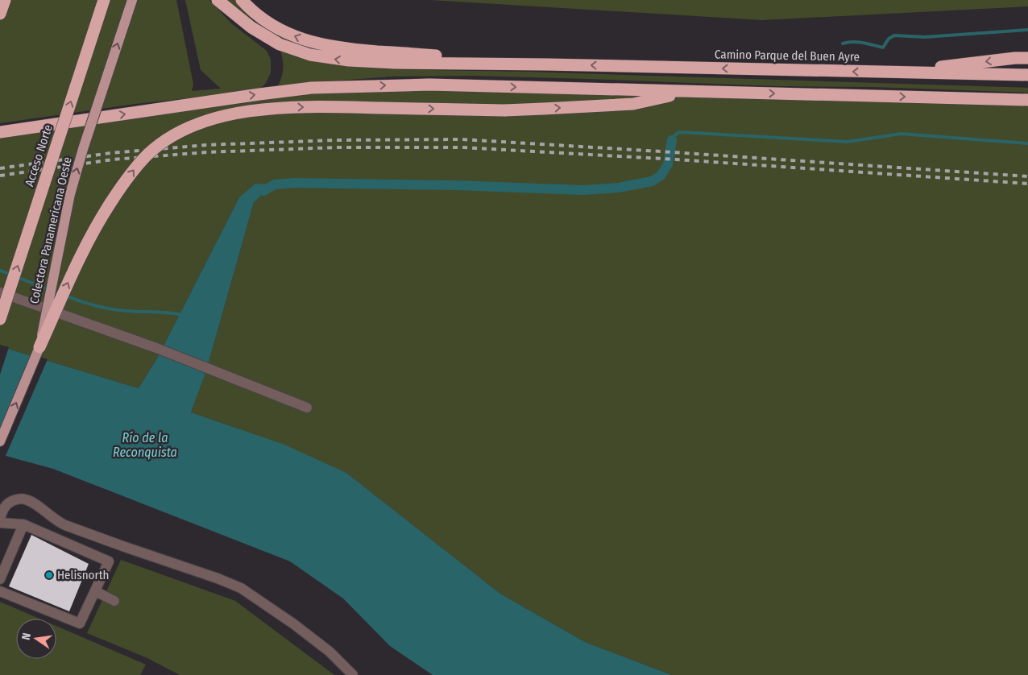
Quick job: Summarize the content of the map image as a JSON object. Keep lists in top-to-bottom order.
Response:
{
  "streets": {
    "highway": ["Camino Parque del Buen Ayre", "Acceso Norte"],
    "main road": ["Colectora Panamericana Oeste"]
  },
  "one_way": ["Acceso Norte", "Colectora Panamericana Oeste"],
  "water": ["Río de la Reconquista"],
  "places": ["Helisnorth"],
  "north": "left"
}
